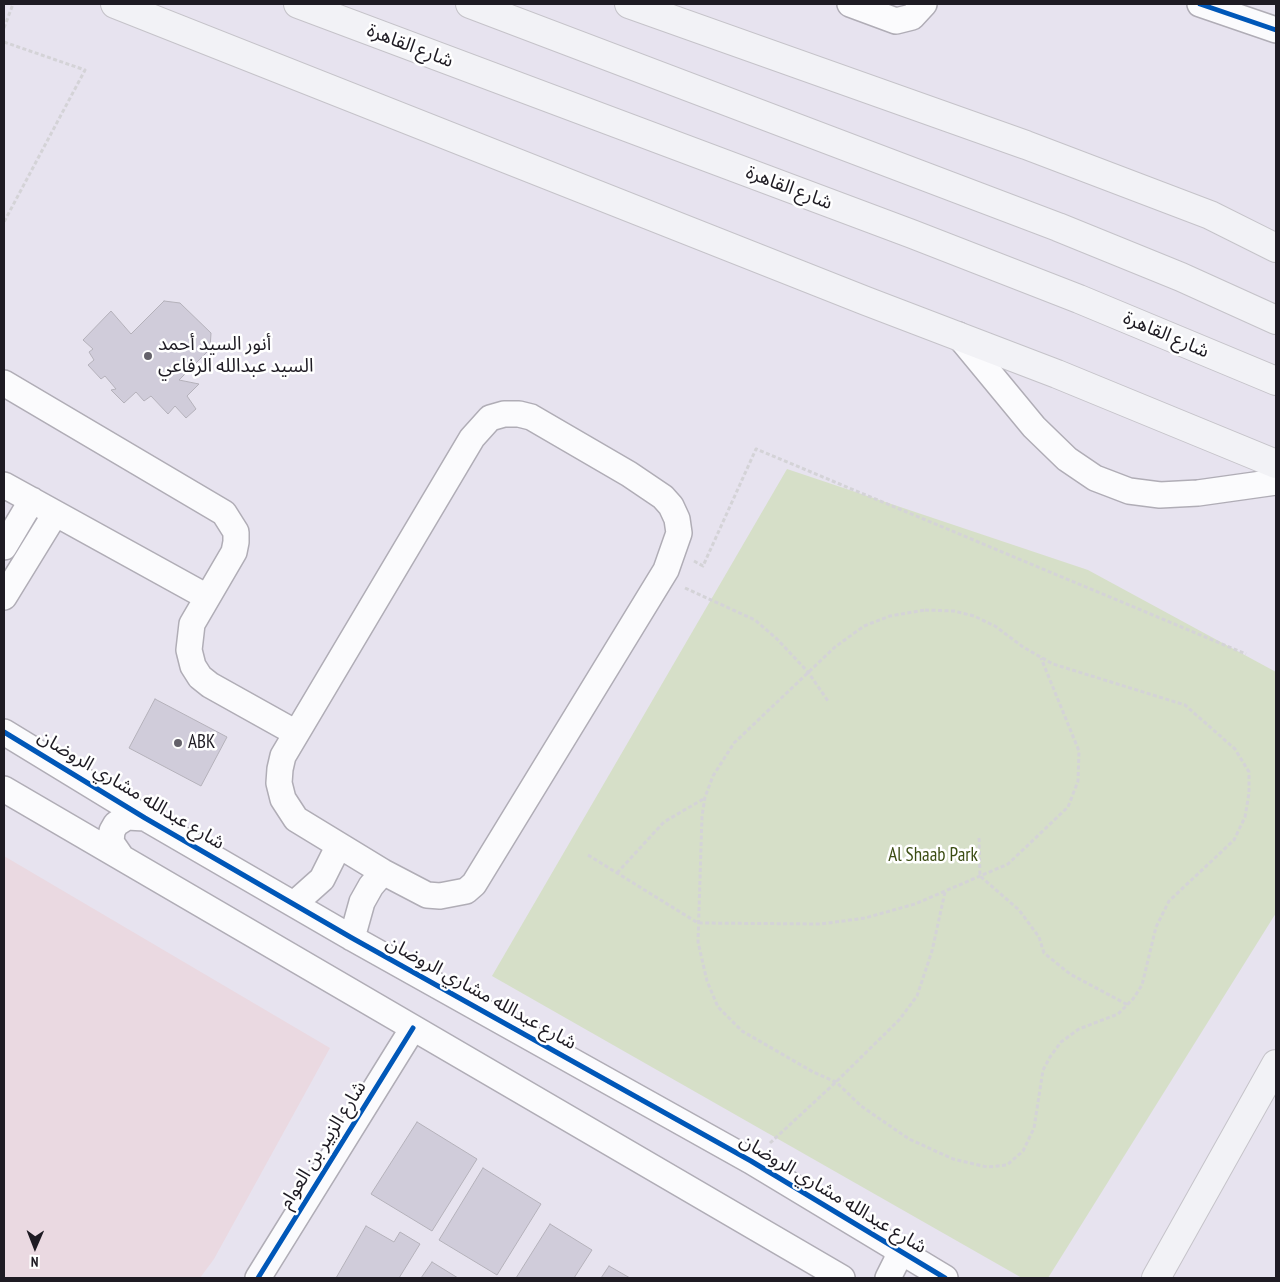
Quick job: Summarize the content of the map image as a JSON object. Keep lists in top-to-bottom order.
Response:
{
  "streets": {
    "main road": ["شارع القاهرة"],
    "street": ["شارع عبدالله مشاري الروضان", "شارع الزبير بن العوام"]
  },
  "parks": ["Al Shaab Park"],
  "places": ["أنور السيد أحمد السيد عبدالله الرفاعي", "ABK"],
  "north": "bottom"
}
